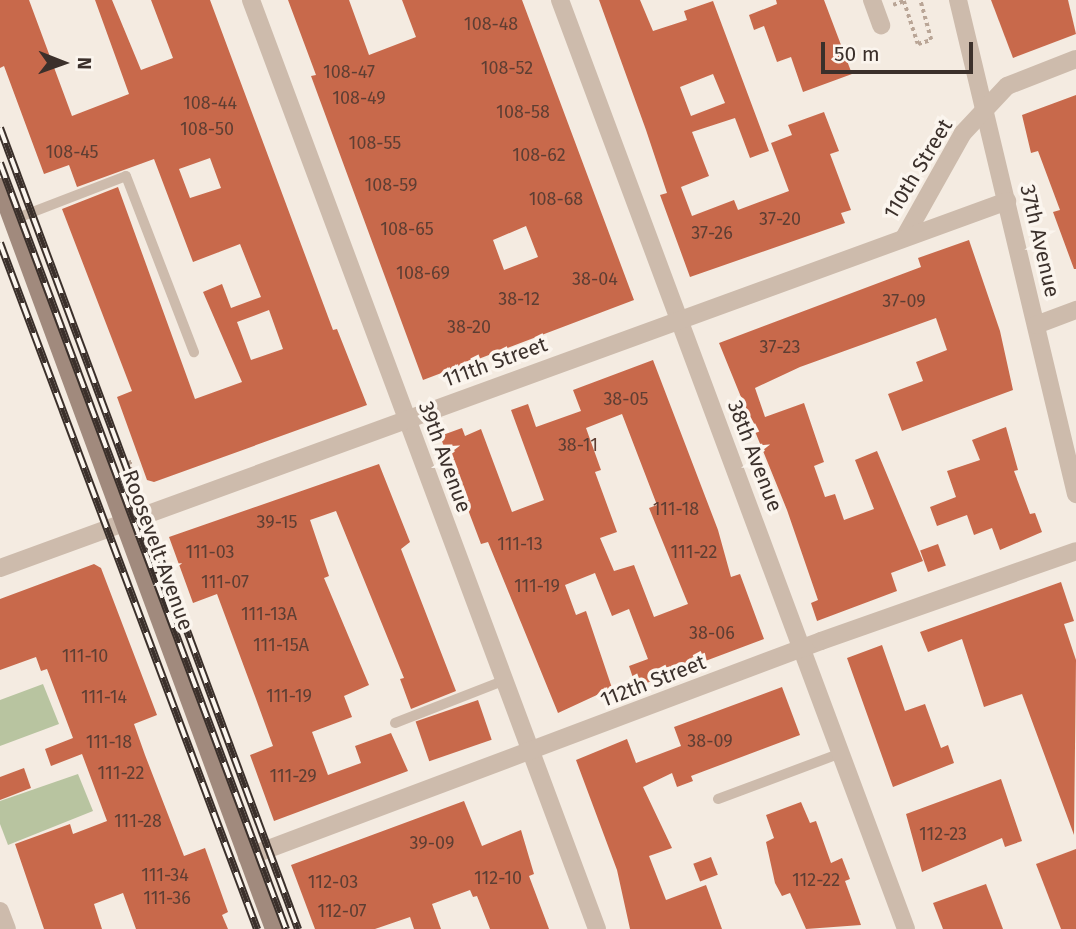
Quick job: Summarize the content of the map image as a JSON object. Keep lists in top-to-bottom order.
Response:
{
  "streets": {
    "main road": ["Roosevelt Avenue"],
    "street": [
      "110th Street",
      "37th Avenue",
      "111th Street",
      "38th Avenue",
      "39th Avenue",
      "112th Street"
    ]
  },
  "crossings": [
    ["110th Street", "37th Avenue"],
    ["110th Street", "111th Street"],
    ["37th Avenue", "111th Street"],
    ["111th Street", "38th Avenue"],
    ["111th Street", "39th Avenue"],
    ["111th Street", "Roosevelt Avenue"],
    ["38th Avenue", "112th Street"],
    ["39th Avenue", "112th Street"],
    ["Roosevelt Avenue", "112th Street"]
  ],
  "house_numbers": [
    "108-48",
    "108-52",
    "108-47",
    "108-49",
    "108-44",
    "108-58",
    "108-50",
    "108-55",
    "108-45",
    "108-62",
    "108-59",
    "108-68",
    "37-20",
    "108-65",
    "37-26",
    "108-69",
    "38-04",
    "38-12",
    "37-09",
    "38-20",
    "37-23",
    "38-05",
    "38-11",
    "111-18",
    "39-15",
    "111-13",
    "111-03",
    "111-22",
    "111-07",
    "111-19",
    "111-13A",
    "38-06",
    "111-15A",
    "111-10",
    "111-19",
    "111-14",
    "38-09",
    "111-18",
    "111-22",
    "111-29",
    "111-28",
    "112-23",
    "39-09",
    "111-34",
    "112-10",
    "112-22",
    "112-03",
    "111-36",
    "112-07"
  ],
  "scale_bar": "50 m",
  "north": "right"
}
